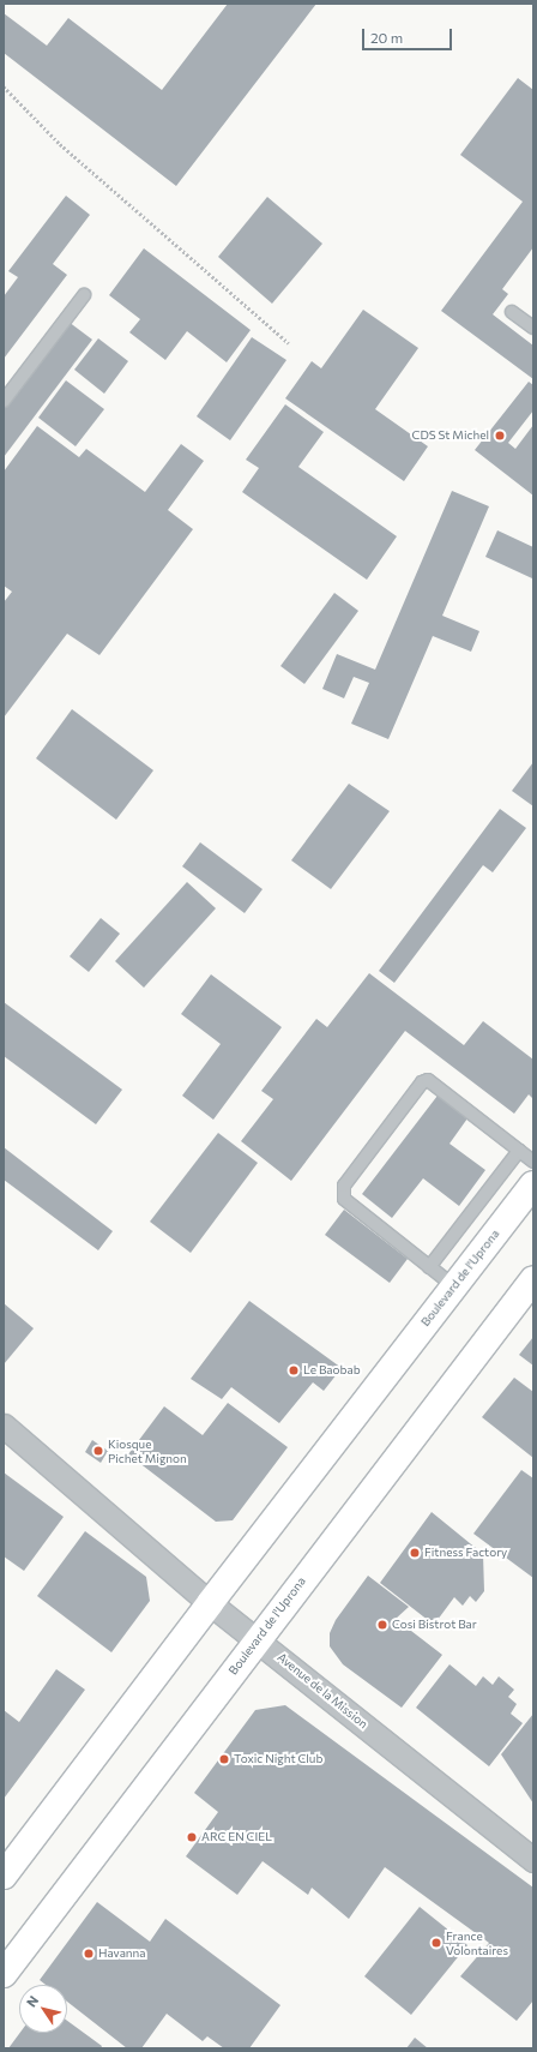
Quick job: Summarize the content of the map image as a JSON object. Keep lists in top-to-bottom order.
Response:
{
  "streets": {
    "street": ["Boulevard de l'Uprona", "Avenue de la Mission"]
  },
  "crossings": [
    ["Boulevard de l'Uprona", "Avenue de la Mission"]
  ],
  "places": [
    "CDS St Michel",
    "Le Baobab",
    "Kiosque Pichet Mignon",
    "Fitness Factory",
    "Cosi Bistrot Bar",
    "Toxic Night Club",
    "ARC EN CIEL",
    "France Volontaires",
    "Havanna"
  ],
  "scale_bar": "20 m",
  "north": "top left"
}
